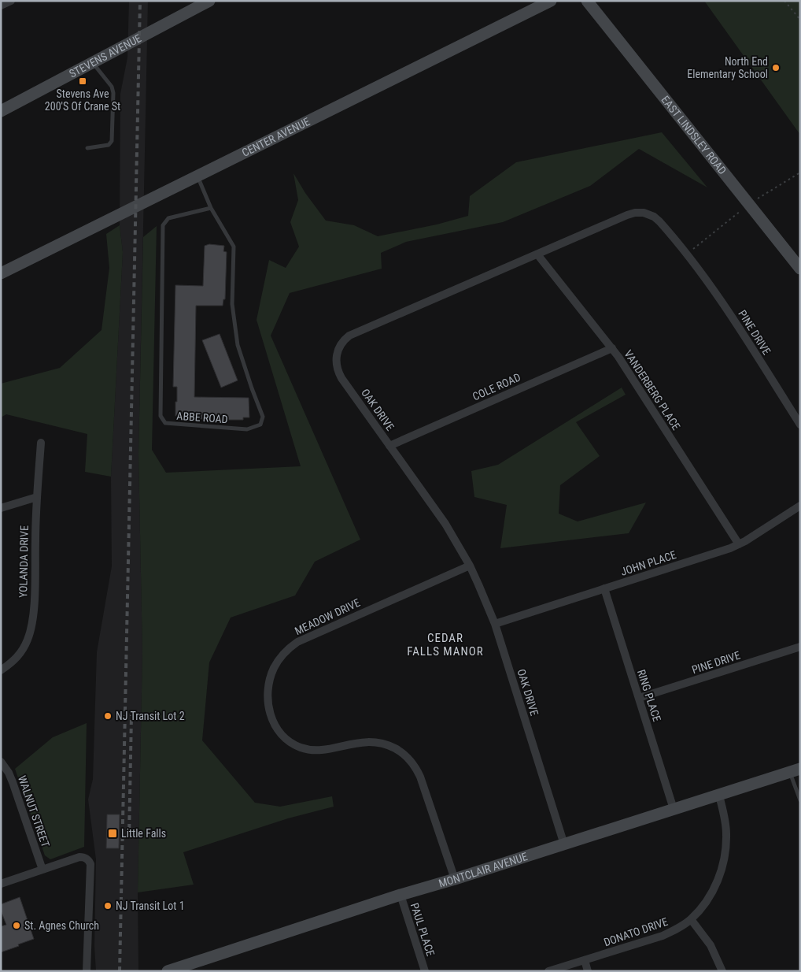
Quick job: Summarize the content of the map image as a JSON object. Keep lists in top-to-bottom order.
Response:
{
  "streets": {
    "street": [
      "STEVENS AVENUE",
      "EAST LINDSLEY ROAD",
      "CENTER AVENUE",
      "PINE DRIVE",
      "COLE ROAD",
      "VANDERBERG PLACE",
      "OAK DRIVE",
      "YOLANDA DRIVE",
      "JOHN PLACE",
      "MEADOW DRIVE",
      "RING PLACE",
      "WALNUT STREET",
      "MONTCLAIR AVENUE",
      "PAUL PLACE",
      "DONATO DRIVE"
    ],
    "lane": ["ABBE ROAD"]
  },
  "crossings": [
    ["CENTER AVENUE", "ABBE ROAD"],
    ["PINE DRIVE", "OAK DRIVE"],
    ["PINE DRIVE", "RING PLACE"],
    ["COLE ROAD", "VANDERBERG PLACE"],
    ["COLE ROAD", "OAK DRIVE"],
    ["VANDERBERG PLACE", "OAK DRIVE"],
    ["VANDERBERG PLACE", "JOHN PLACE"],
    ["OAK DRIVE", "JOHN PLACE"],
    ["OAK DRIVE", "MEADOW DRIVE"],
    ["OAK DRIVE", "MONTCLAIR AVENUE"],
    ["JOHN PLACE", "RING PLACE"],
    ["MEADOW DRIVE", "MONTCLAIR AVENUE"],
    ["RING PLACE", "MONTCLAIR AVENUE"],
    ["MONTCLAIR AVENUE", "PAUL PLACE"],
    ["MONTCLAIR AVENUE", "DONATO DRIVE"]
  ],
  "districts": ["CEDAR FALLS MANOR"],
  "places": {
    "other": [
      "North End Elementary School",
      "NJ Transit Lot 2",
      "NJ Transit Lot 1",
      "St. Agnes Church"
    ],
    "transit": ["Stevens Ave 200'S Of Crane St", "Little Falls"]
  }
}
